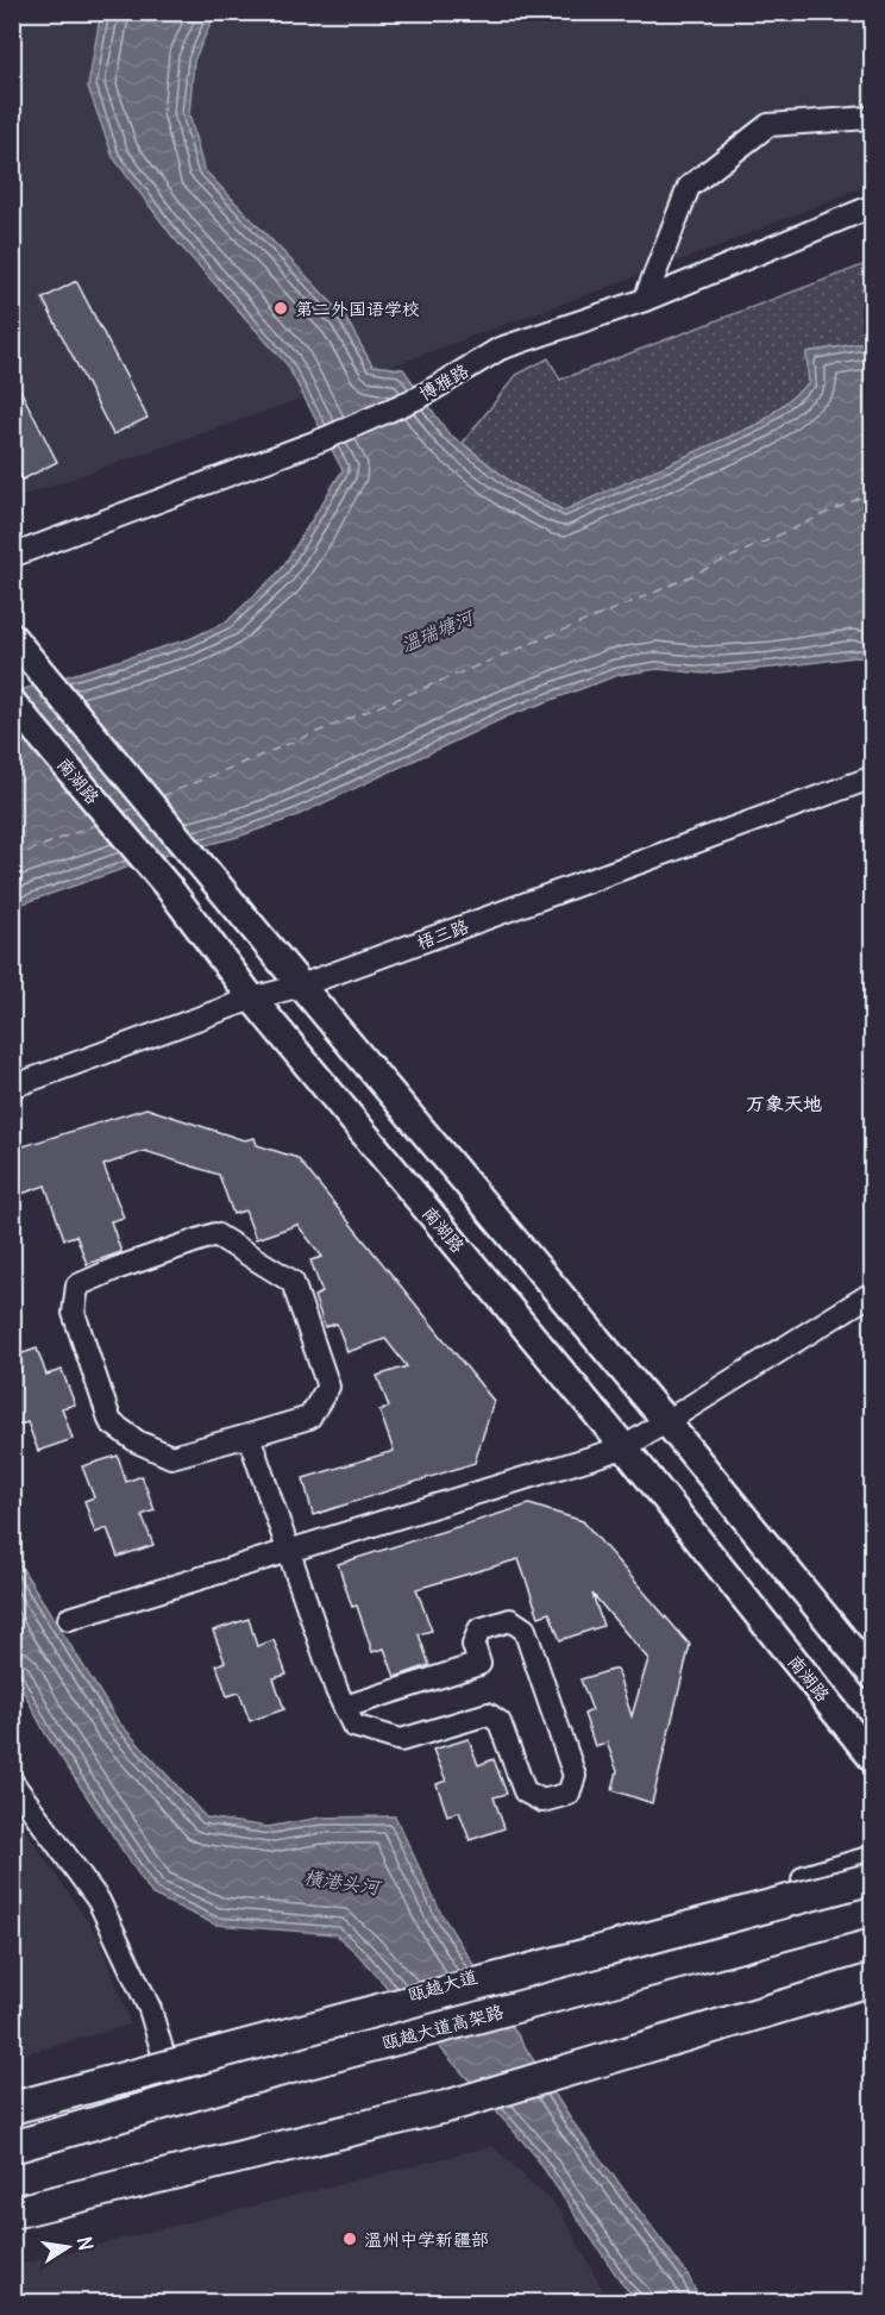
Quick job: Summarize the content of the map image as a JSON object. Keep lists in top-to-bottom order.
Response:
{
  "streets": {
    "highway": ["瓯越大道", "瓯越大道高架路"],
    "main road": ["南湖路"],
    "street": ["博雅路", "梧三路"]
  },
  "crossings": [
    ["南湖路", "梧三路"],
    ["瓯越大道", "瓯越大道高架路"]
  ],
  "districts": ["万象天地"],
  "water": ["温瑞塘河", "横港头河"],
  "places": ["第二外国语学校", "温州中学新疆部"],
  "north": "right"
}
